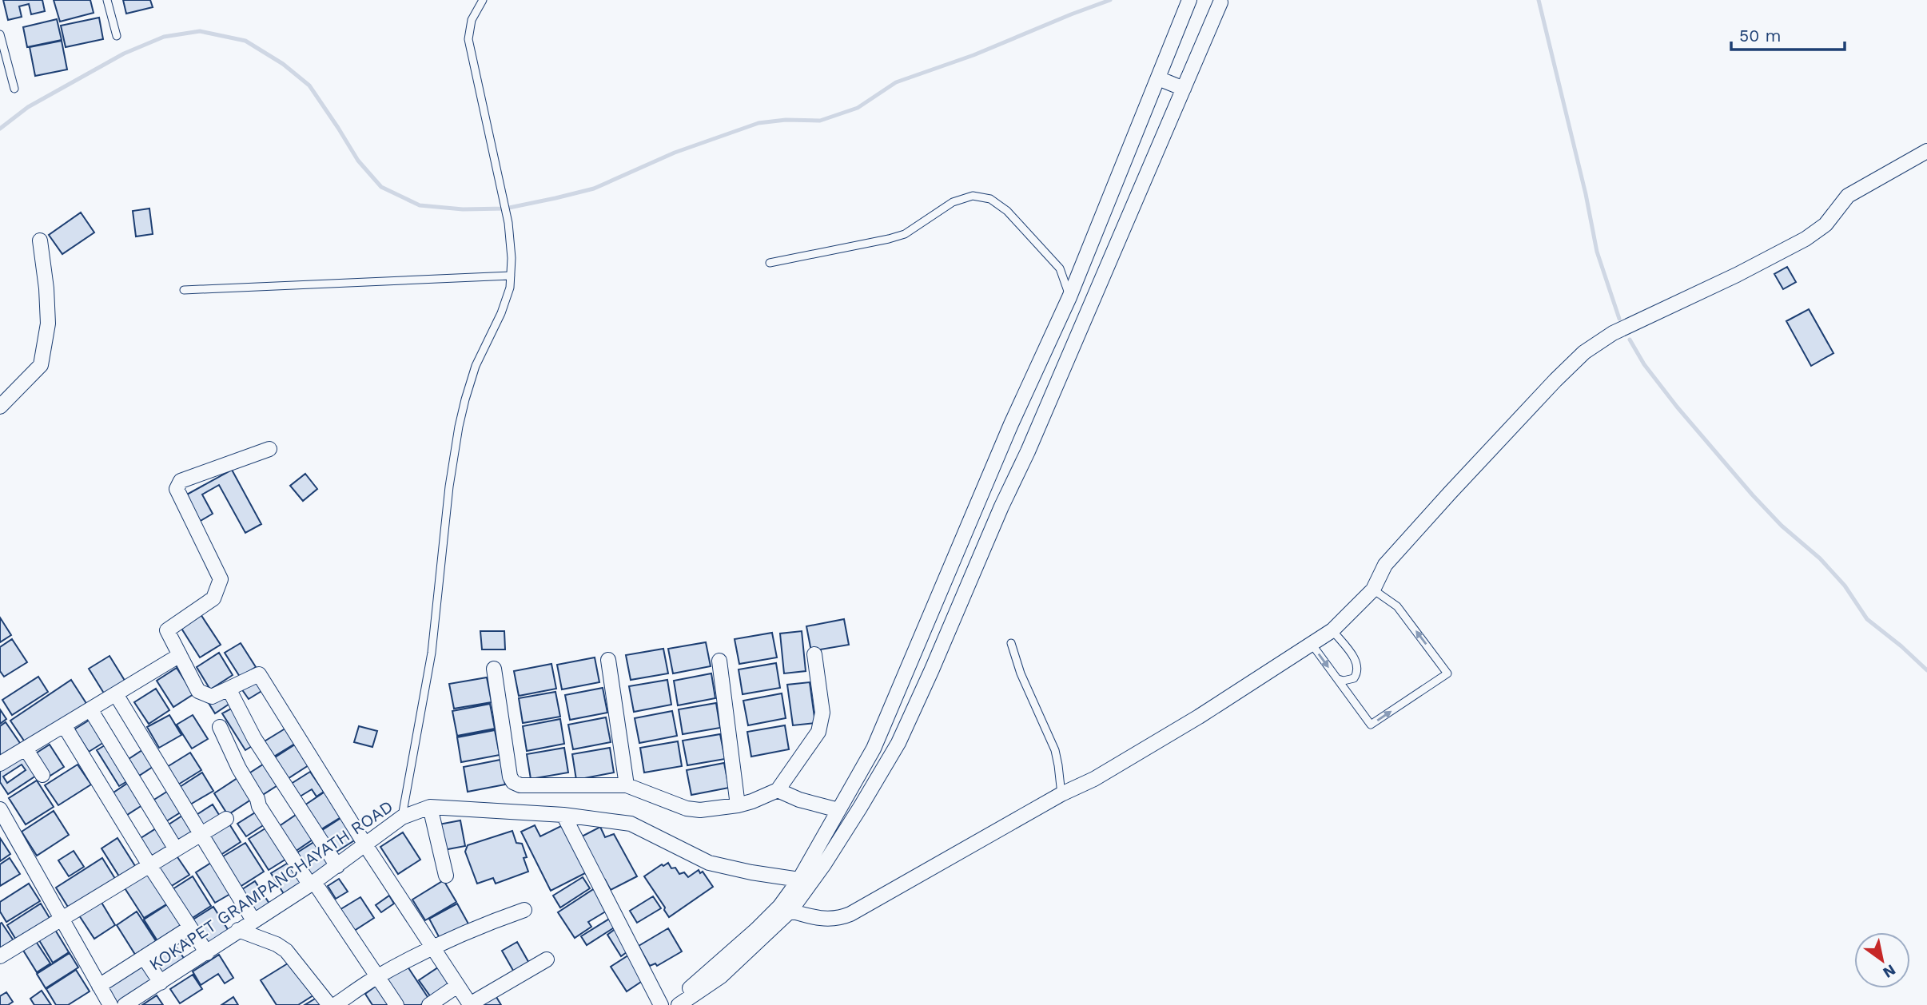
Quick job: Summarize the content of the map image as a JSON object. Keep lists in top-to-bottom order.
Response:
{
  "streets": {
    "street": ["KOKAPET GRAMPANCHAYATH ROAD"]
  },
  "scale_bar": "50 m",
  "north": "bottom right"
}
